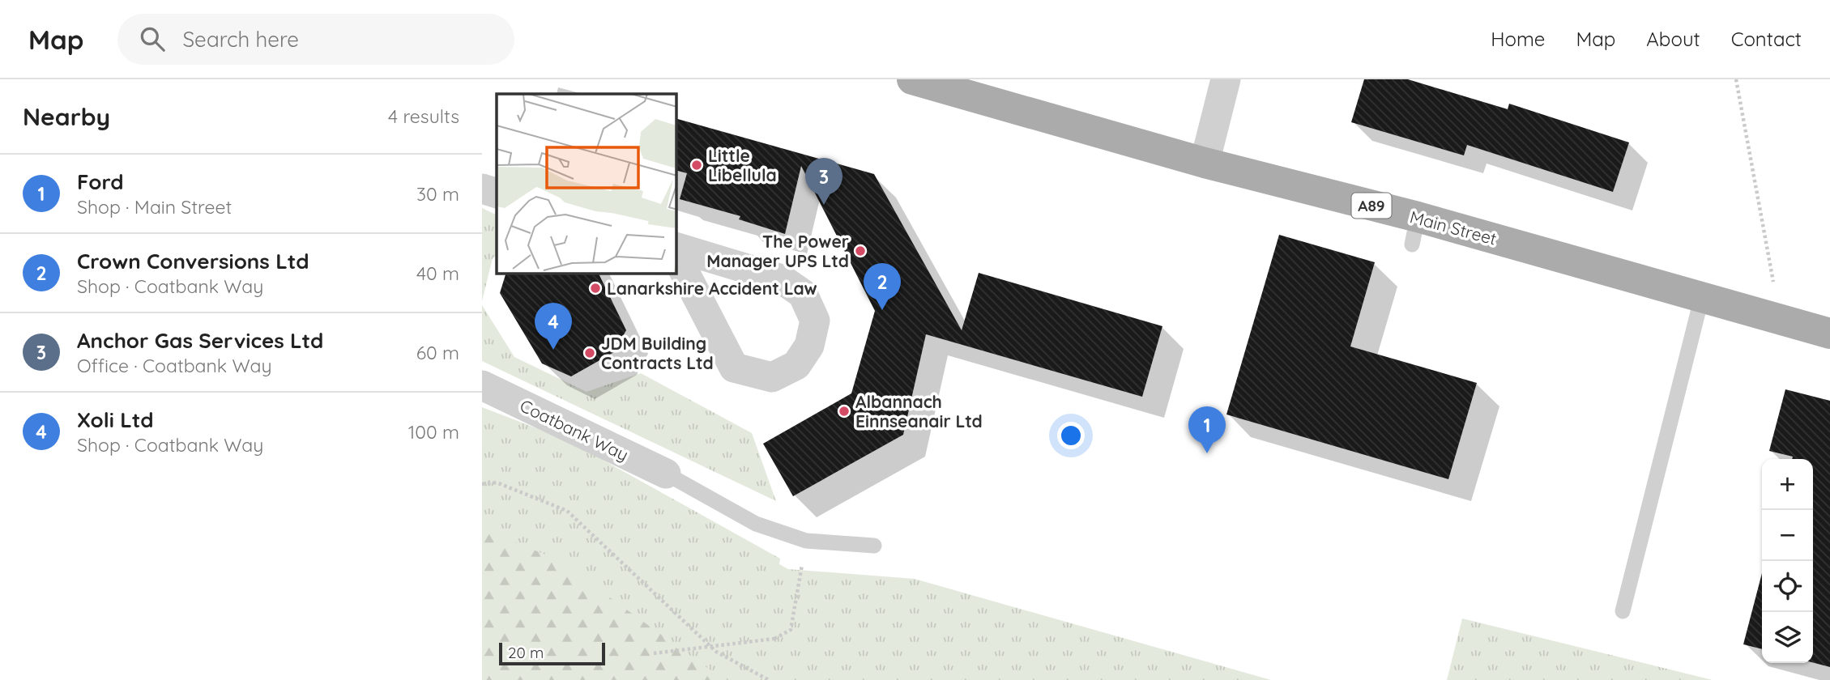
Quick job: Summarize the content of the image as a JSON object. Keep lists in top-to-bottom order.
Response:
{
  "streets": {
    "main road": ["A89", "Main Street"],
    "street": ["Coatbank Way"]
  },
  "places": [
    "Little Libellula",
    "The Power Manager UPS Ltd",
    "Lanarkshire Accident Law",
    "JDM Building Contracts Ltd",
    "Albannach Einnseanair Ltd"
  ],
  "scale_bar": "20 m",
  "page": {
    "header": "Map",
    "search": "Search here",
    "nav": [
      "Home",
      "Map",
      "About",
      "Contact"
    ],
    "heading": ["Nearby", "4 results"],
    "list": [
      {
        "mark": "1",
        "name": "Ford",
        "note": "Shop · Main Street",
        "value": "30 m"
      },
      {
        "mark": "2",
        "name": "Crown Conversions Ltd",
        "note": "Shop · Coatbank Way",
        "value": "40 m"
      },
      {
        "mark": "3",
        "name": "Anchor Gas Services Ltd",
        "note": "Office · Coatbank Way",
        "value": "60 m"
      },
      {
        "mark": "4",
        "name": "Xoli Ltd",
        "note": "Shop · Coatbank Way",
        "value": "100 m"
      }
    ],
    "pins": [
      "3",
      "2",
      "4",
      "1"
    ],
    "map_buttons": ["+", "−"],
    "scale": "20 m"
  }
}
